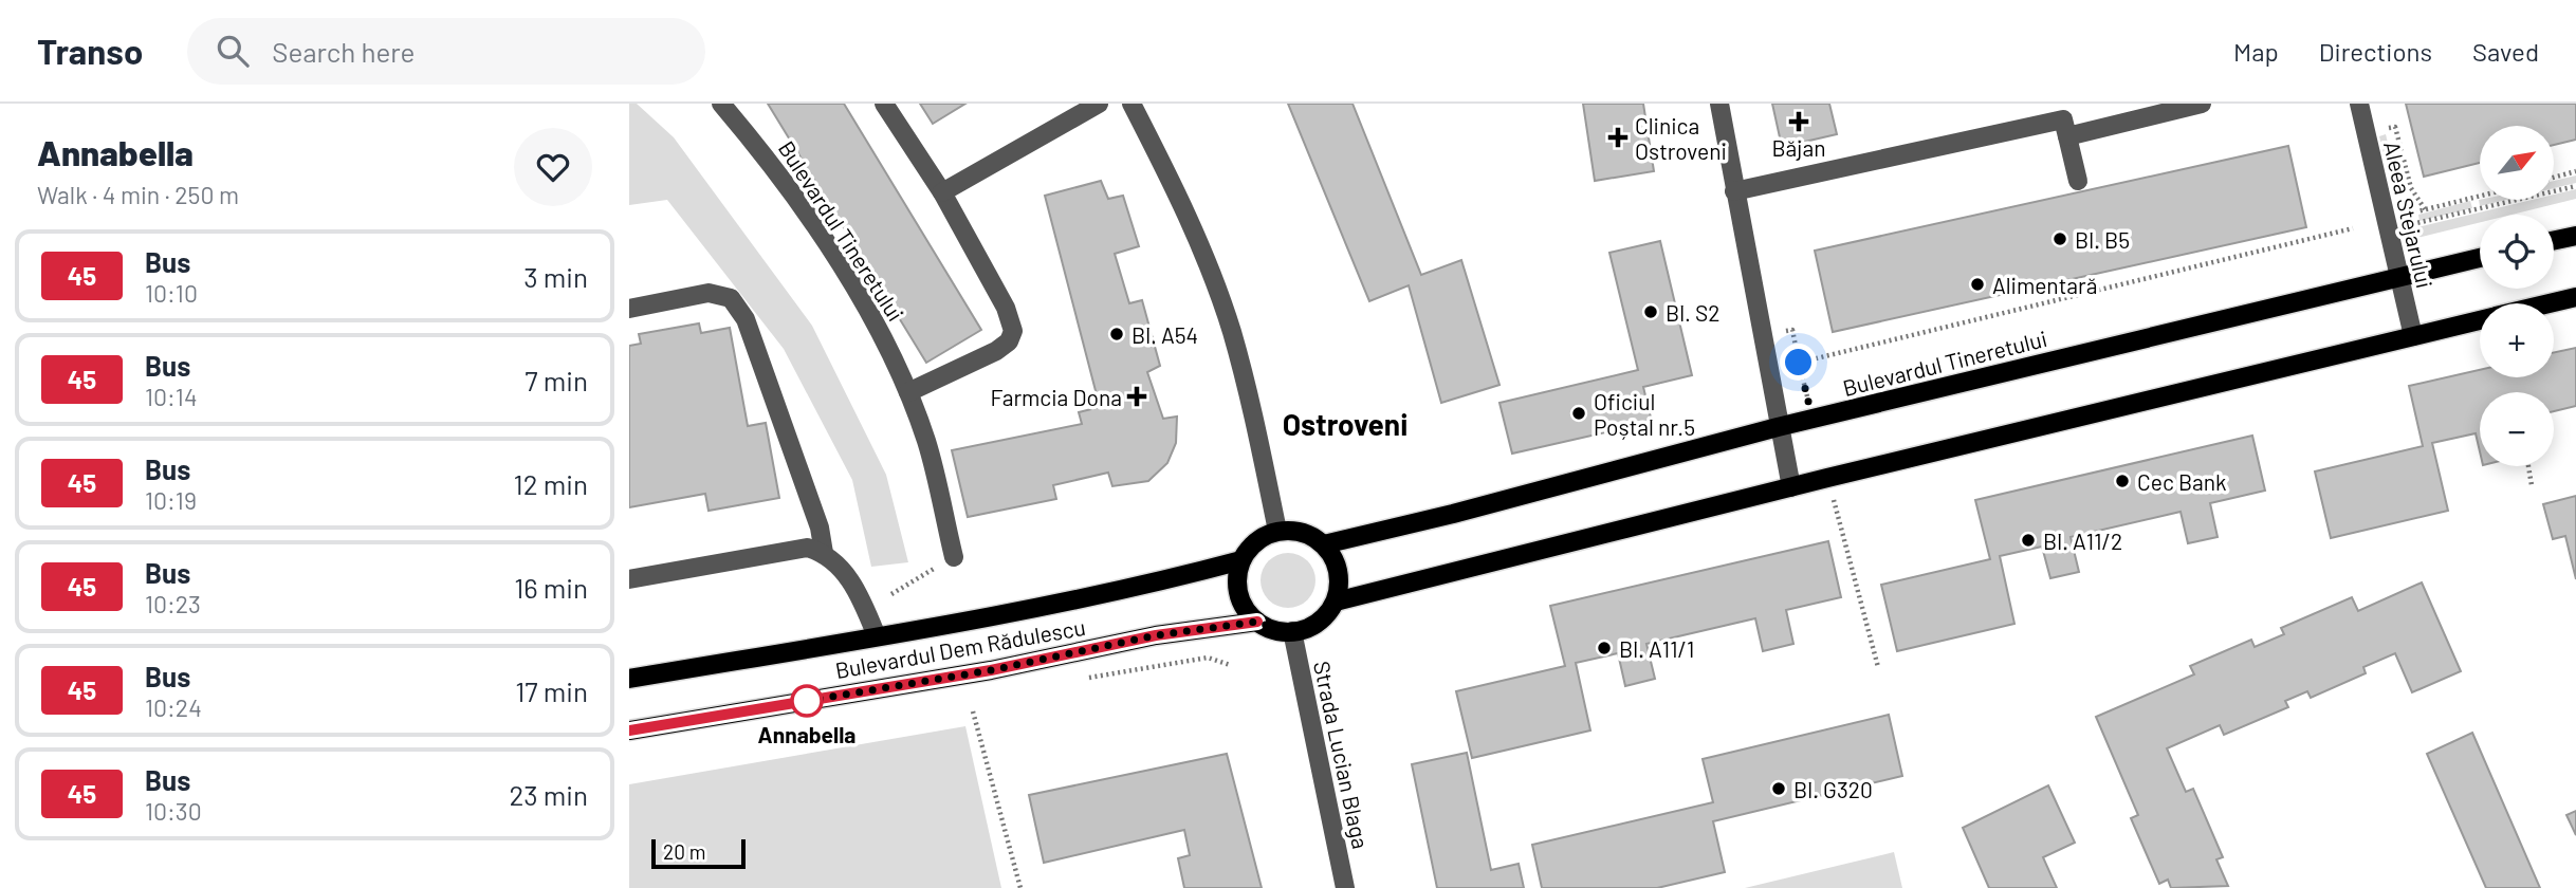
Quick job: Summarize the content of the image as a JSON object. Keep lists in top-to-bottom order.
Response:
{
  "streets": {
    "main road": ["Bulevardul Tineretului", "Bulevardul Dem Rădulescu"],
    "street": ["Aleea Stejarului", "Strada Lucian Blaga"]
  },
  "crossings": [
    ["Aleea Stejarului", "Bulevardul Tineretului"],
    ["Bulevardul Tineretului", "Bulevardul Dem Rădulescu"],
    ["Bulevardul Tineretului", "Strada Lucian Blaga"],
    ["Bulevardul Dem Rădulescu", "Strada Lucian Blaga"]
  ],
  "districts": ["Ostroveni"],
  "places": {
    "health": ["Băjan", "Clinica Ostroveni", "Farmcia Dona"],
    "other": [
      "Bl. B5",
      "Alimentară",
      "Bl. S2",
      "Bl. A54",
      "Oficiul Poștal nr.5",
      "Cec Bank",
      "Bl. A11/2",
      "Bl. A11/1",
      "Annabella",
      "Bl. G320"
    ]
  },
  "lines": ["bus line 45"],
  "scale_bar": "20 m",
  "north": "top right",
  "page": {
    "header": "Transo",
    "search": "Search here",
    "nav": ["Map", "Directions", "Saved"],
    "heading": ["Annabella", "Walk · 4 min · 250 m"],
    "map_buttons": ["+", "−"],
    "list": [
      {
        "mark": "45",
        "name": "Bus",
        "note": "10:10",
        "value": "3 min"
      },
      {
        "mark": "45",
        "name": "Bus",
        "note": "10:14",
        "value": "7 min"
      },
      {
        "mark": "45",
        "name": "Bus",
        "note": "10:19",
        "value": "12 min"
      },
      {
        "mark": "45",
        "name": "Bus",
        "note": "10:23",
        "value": "16 min"
      },
      {
        "mark": "45",
        "name": "Bus",
        "note": "10:24",
        "value": "17 min"
      },
      {
        "mark": "45",
        "name": "Bus",
        "note": "10:30",
        "value": "23 min"
      }
    ],
    "scale": "20 m"
  }
}
